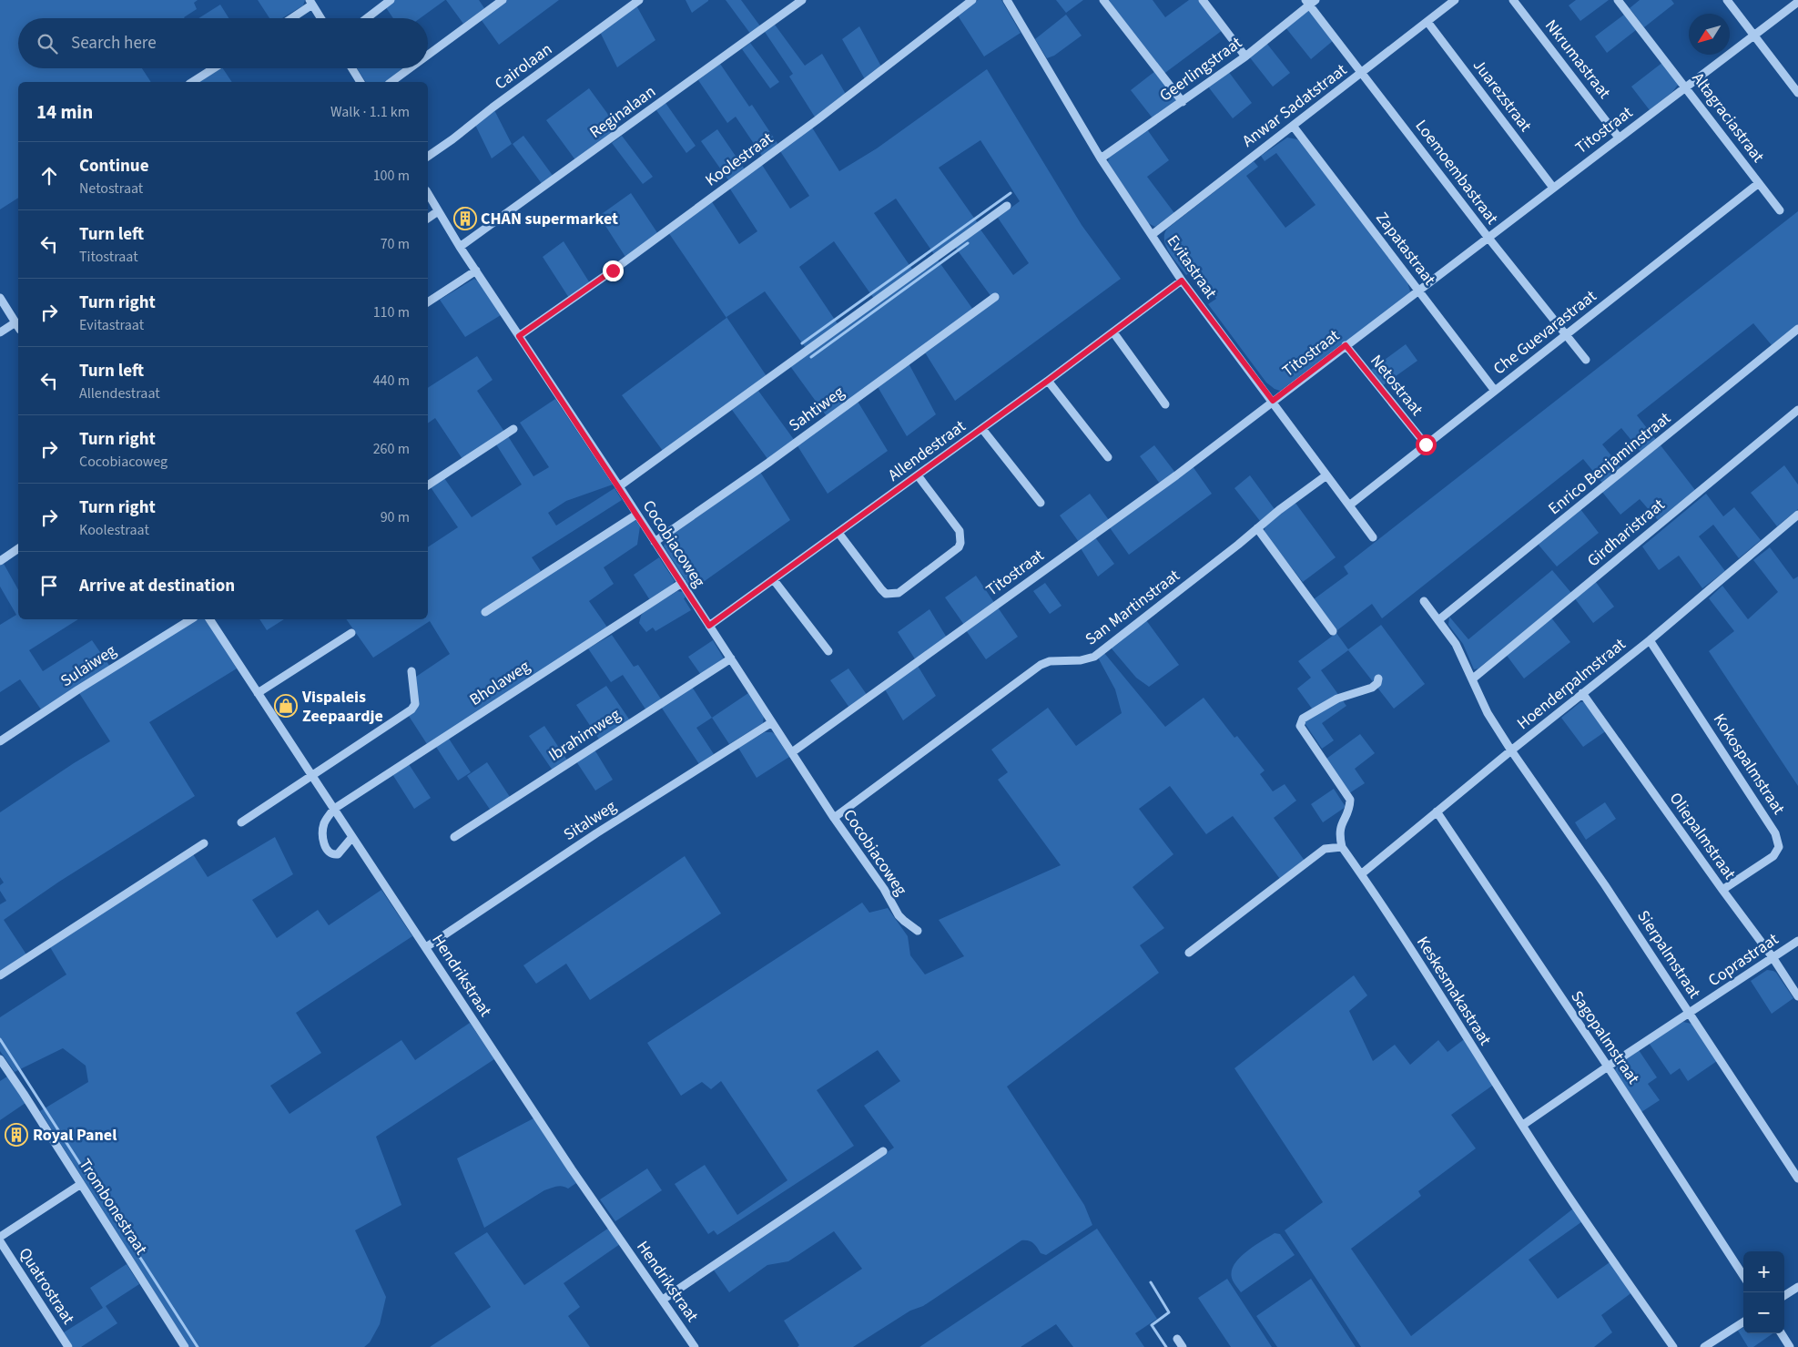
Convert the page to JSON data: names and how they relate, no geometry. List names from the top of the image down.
{
  "streets": {
    "street": [
      "Nkrumastraat",
      "Cairolaan",
      "Geerlingstraat",
      "Juarezstraat",
      "Anwar Sadatstraat",
      "Reginalaan",
      "Altagraciastraat",
      "Titostraat",
      "Koolestraat",
      "Loemoembastraat",
      "Zapatastraat",
      "Evitastraat",
      "Che Guevarastraat",
      "Netostraat",
      "Sahtiweg",
      "Allendestraat",
      "Enrico Benjaminstraat",
      "Girdharistraat",
      "Cocobiacoweg",
      "San Martinstraat",
      "Sulaiweg",
      "Bholaweg",
      "Hoenderpalmstraat",
      "Ibrahimweg",
      "Kokospalmstraat",
      "Sitalweg",
      "Oliepalmstraat",
      "Sierpalmstraat",
      "Coprastraat",
      "Hendrikstraat",
      "Keskesmakastraat",
      "Sagopalmstraat",
      "Trombonestraat",
      "Quatrostraat"
    ]
  },
  "crossings": [
    ["Nkrumastraat", "Titostraat"],
    ["Geerlingstraat", "Loemoembastraat"],
    ["Geerlingstraat", "Evitastraat"],
    ["Juarezstraat", "Anwar Sadatstraat"],
    ["Juarezstraat", "Titostraat"],
    ["Anwar Sadatstraat", "Loemoembastraat"],
    ["Anwar Sadatstraat", "Zapatastraat"],
    ["Anwar Sadatstraat", "Evitastraat"],
    ["Reginalaan", "Cocobiacoweg"],
    ["Altagraciastraat", "Titostraat"],
    ["Altagraciastraat", "Che Guevarastraat"],
    ["Titostraat", "Loemoembastraat"],
    ["Titostraat", "Zapatastraat"],
    ["Titostraat", "Evitastraat"],
    ["Titostraat", "Netostraat"],
    ["Titostraat", "Cocobiacoweg"],
    ["Koolestraat", "Cocobiacoweg"],
    ["Loemoembastraat", "Che Guevarastraat"],
    ["Zapatastraat", "Che Guevarastraat"],
    ["Evitastraat", "Che Guevarastraat"],
    ["Evitastraat", "Allendestraat"],
    ["Evitastraat", "San Martinstraat"],
    ["Che Guevarastraat", "Netostraat"],
    ["Sahtiweg", "Cocobiacoweg"],
    ["Allendestraat", "Cocobiacoweg"],
    ["Enrico Benjaminstraat", "Sierpalmstraat"],
    ["Girdharistraat", "Sierpalmstraat"],
    ["Cocobiacoweg", "San Martinstraat"],
    ["Cocobiacoweg", "Bholaweg"],
    ["Cocobiacoweg", "Ibrahimweg"],
    ["Cocobiacoweg", "Sitalweg"],
    ["Bholaweg", "Hendrikstraat"],
    ["Hoenderpalmstraat", "Kokospalmstraat"],
    ["Hoenderpalmstraat", "Oliepalmstraat"],
    ["Hoenderpalmstraat", "Sierpalmstraat"],
    ["Hoenderpalmstraat", "Keskesmakastraat"],
    ["Hoenderpalmstraat", "Sagopalmstraat"],
    ["Kokospalmstraat", "Oliepalmstraat"],
    ["Sitalweg", "Hendrikstraat"],
    ["Oliepalmstraat", "Coprastraat"],
    ["Sierpalmstraat", "Coprastraat"],
    ["Coprastraat", "Keskesmakastraat"],
    ["Coprastraat", "Sagopalmstraat"]
  ],
  "places": {
    "building": ["CHAN supermarket", "Royal Panel"],
    "shop": ["Vispaleis Zeepaardje"]
  },
  "north": "bottom left",
  "page": {
    "search": "Search here",
    "heading": ["14 min", "Walk · 1.1 km"],
    "list": [
      ["Continue", "Netostraat", "100 m"],
      ["Turn left", "Titostraat", "70 m"],
      ["Turn right", "Evitastraat", "110 m"],
      ["Turn left", "Allendestraat", "440 m"],
      ["Turn right", "Cocobiacoweg", "260 m"],
      ["Turn right", "Koolestraat", "90 m"],
      "Arrive at destination"
    ],
    "map_buttons": ["+", "−"]
  }
}
